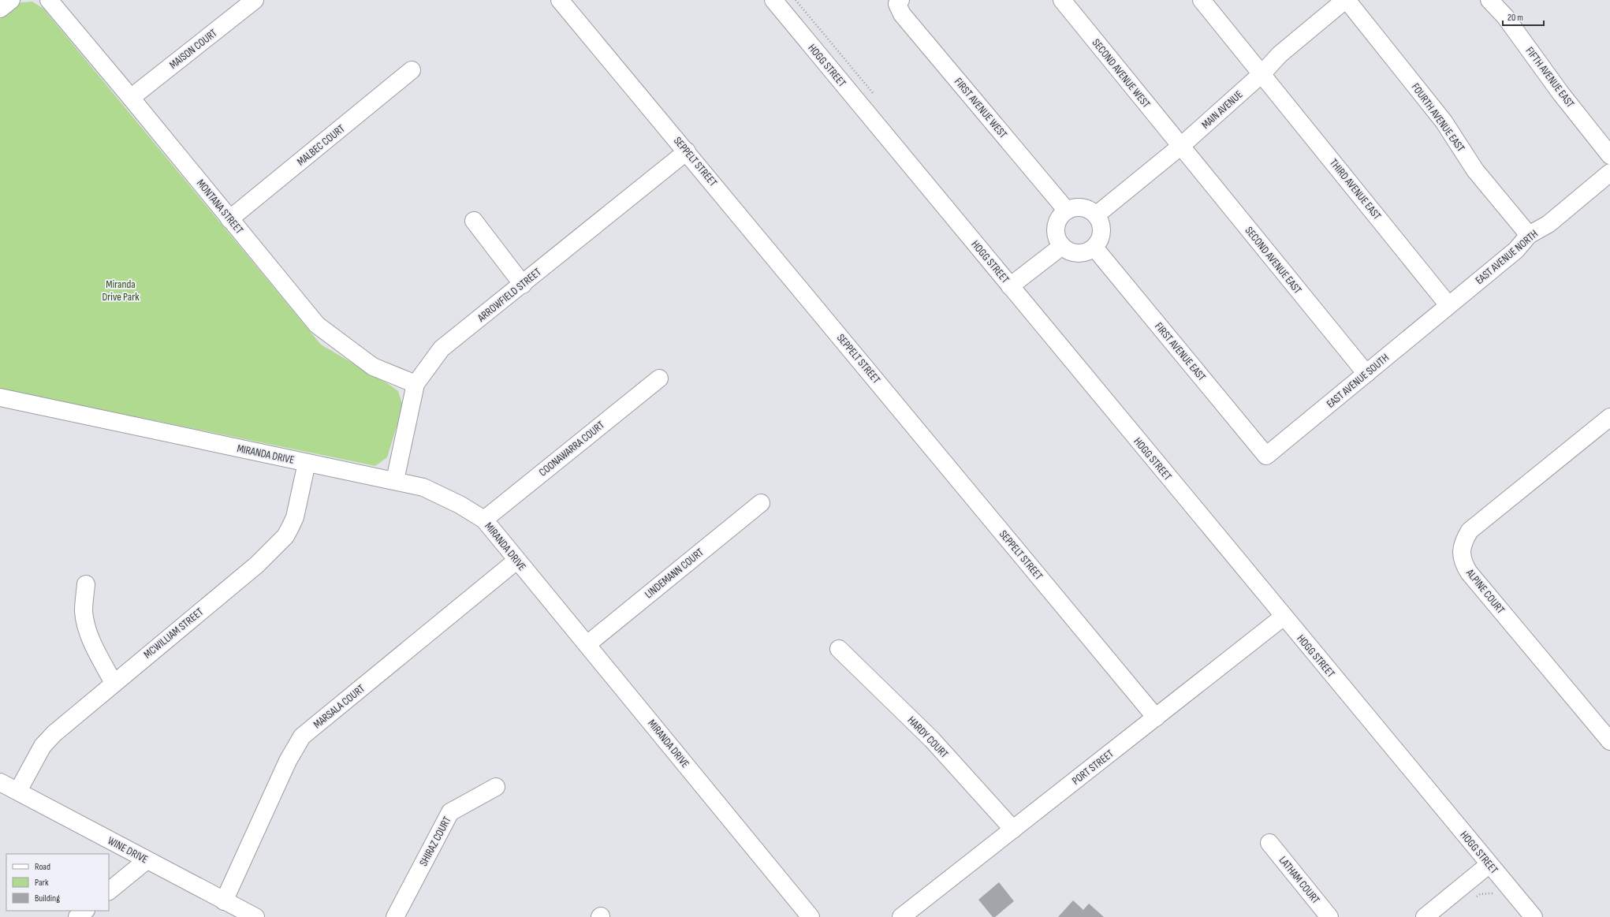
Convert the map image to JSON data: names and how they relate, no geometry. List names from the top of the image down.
{
  "streets": {
    "street": [
      "MAISON COURT",
      "HOGG STREET",
      "SECOND AVENUE WEST",
      "FIFTH AVENUE EAST",
      "FIRST AVENUE WEST",
      "MAIN AVENUE",
      "FOURTH AVENUE EAST",
      "MALBEC COURT",
      "SEPPELT STREET",
      "THIRD AVENUE EAST",
      "MONTANA STREET",
      "EAST AVENUE NORTH",
      "SECOND AVENUE EAST",
      "ARROWFIELD STREET",
      "FIRST AVENUE EAST",
      "EAST AVENUE SOUTH",
      "COONAWARRA COURT",
      "MIRANDA DRIVE",
      "LINDEMANN COURT",
      "ALPINE COURT",
      "MCWILLIAM STREET",
      "MARSALA COURT",
      "HARDY COURT",
      "PORT STREET",
      "SHIRAZ COURT",
      "WINE DRIVE",
      "LATHAM COURT"
    ]
  },
  "crossings": [
    ["MAISON COURT", "MONTANA STREET"],
    ["HOGG STREET", "PORT STREET"],
    ["SECOND AVENUE WEST", "MAIN AVENUE"],
    ["SECOND AVENUE WEST", "SECOND AVENUE EAST"],
    ["FIRST AVENUE WEST", "MAIN AVENUE"],
    ["FIRST AVENUE WEST", "FIRST AVENUE EAST"],
    ["MAIN AVENUE", "FOURTH AVENUE EAST"],
    ["MAIN AVENUE", "THIRD AVENUE EAST"],
    ["MAIN AVENUE", "SECOND AVENUE EAST"],
    ["MAIN AVENUE", "FIRST AVENUE EAST"],
    ["FOURTH AVENUE EAST", "EAST AVENUE NORTH"],
    ["MALBEC COURT", "MONTANA STREET"],
    ["SEPPELT STREET", "ARROWFIELD STREET"],
    ["SEPPELT STREET", "PORT STREET"],
    ["THIRD AVENUE EAST", "EAST AVENUE NORTH"],
    ["THIRD AVENUE EAST", "EAST AVENUE SOUTH"],
    ["MONTANA STREET", "ARROWFIELD STREET"],
    ["EAST AVENUE NORTH", "EAST AVENUE SOUTH"],
    ["SECOND AVENUE EAST", "EAST AVENUE SOUTH"],
    ["ARROWFIELD STREET", "MIRANDA DRIVE"],
    ["FIRST AVENUE EAST", "EAST AVENUE SOUTH"],
    ["COONAWARRA COURT", "MIRANDA DRIVE"],
    ["MIRANDA DRIVE", "LINDEMANN COURT"],
    ["MIRANDA DRIVE", "MCWILLIAM STREET"],
    ["MIRANDA DRIVE", "MARSALA COURT"],
    ["MCWILLIAM STREET", "WINE DRIVE"],
    ["MARSALA COURT", "WINE DRIVE"],
    ["HARDY COURT", "PORT STREET"]
  ],
  "parks": ["Miranda Drive Park"],
  "legend": ["Road", "Park", "Building"],
  "scale_bar": "20 m"
}
